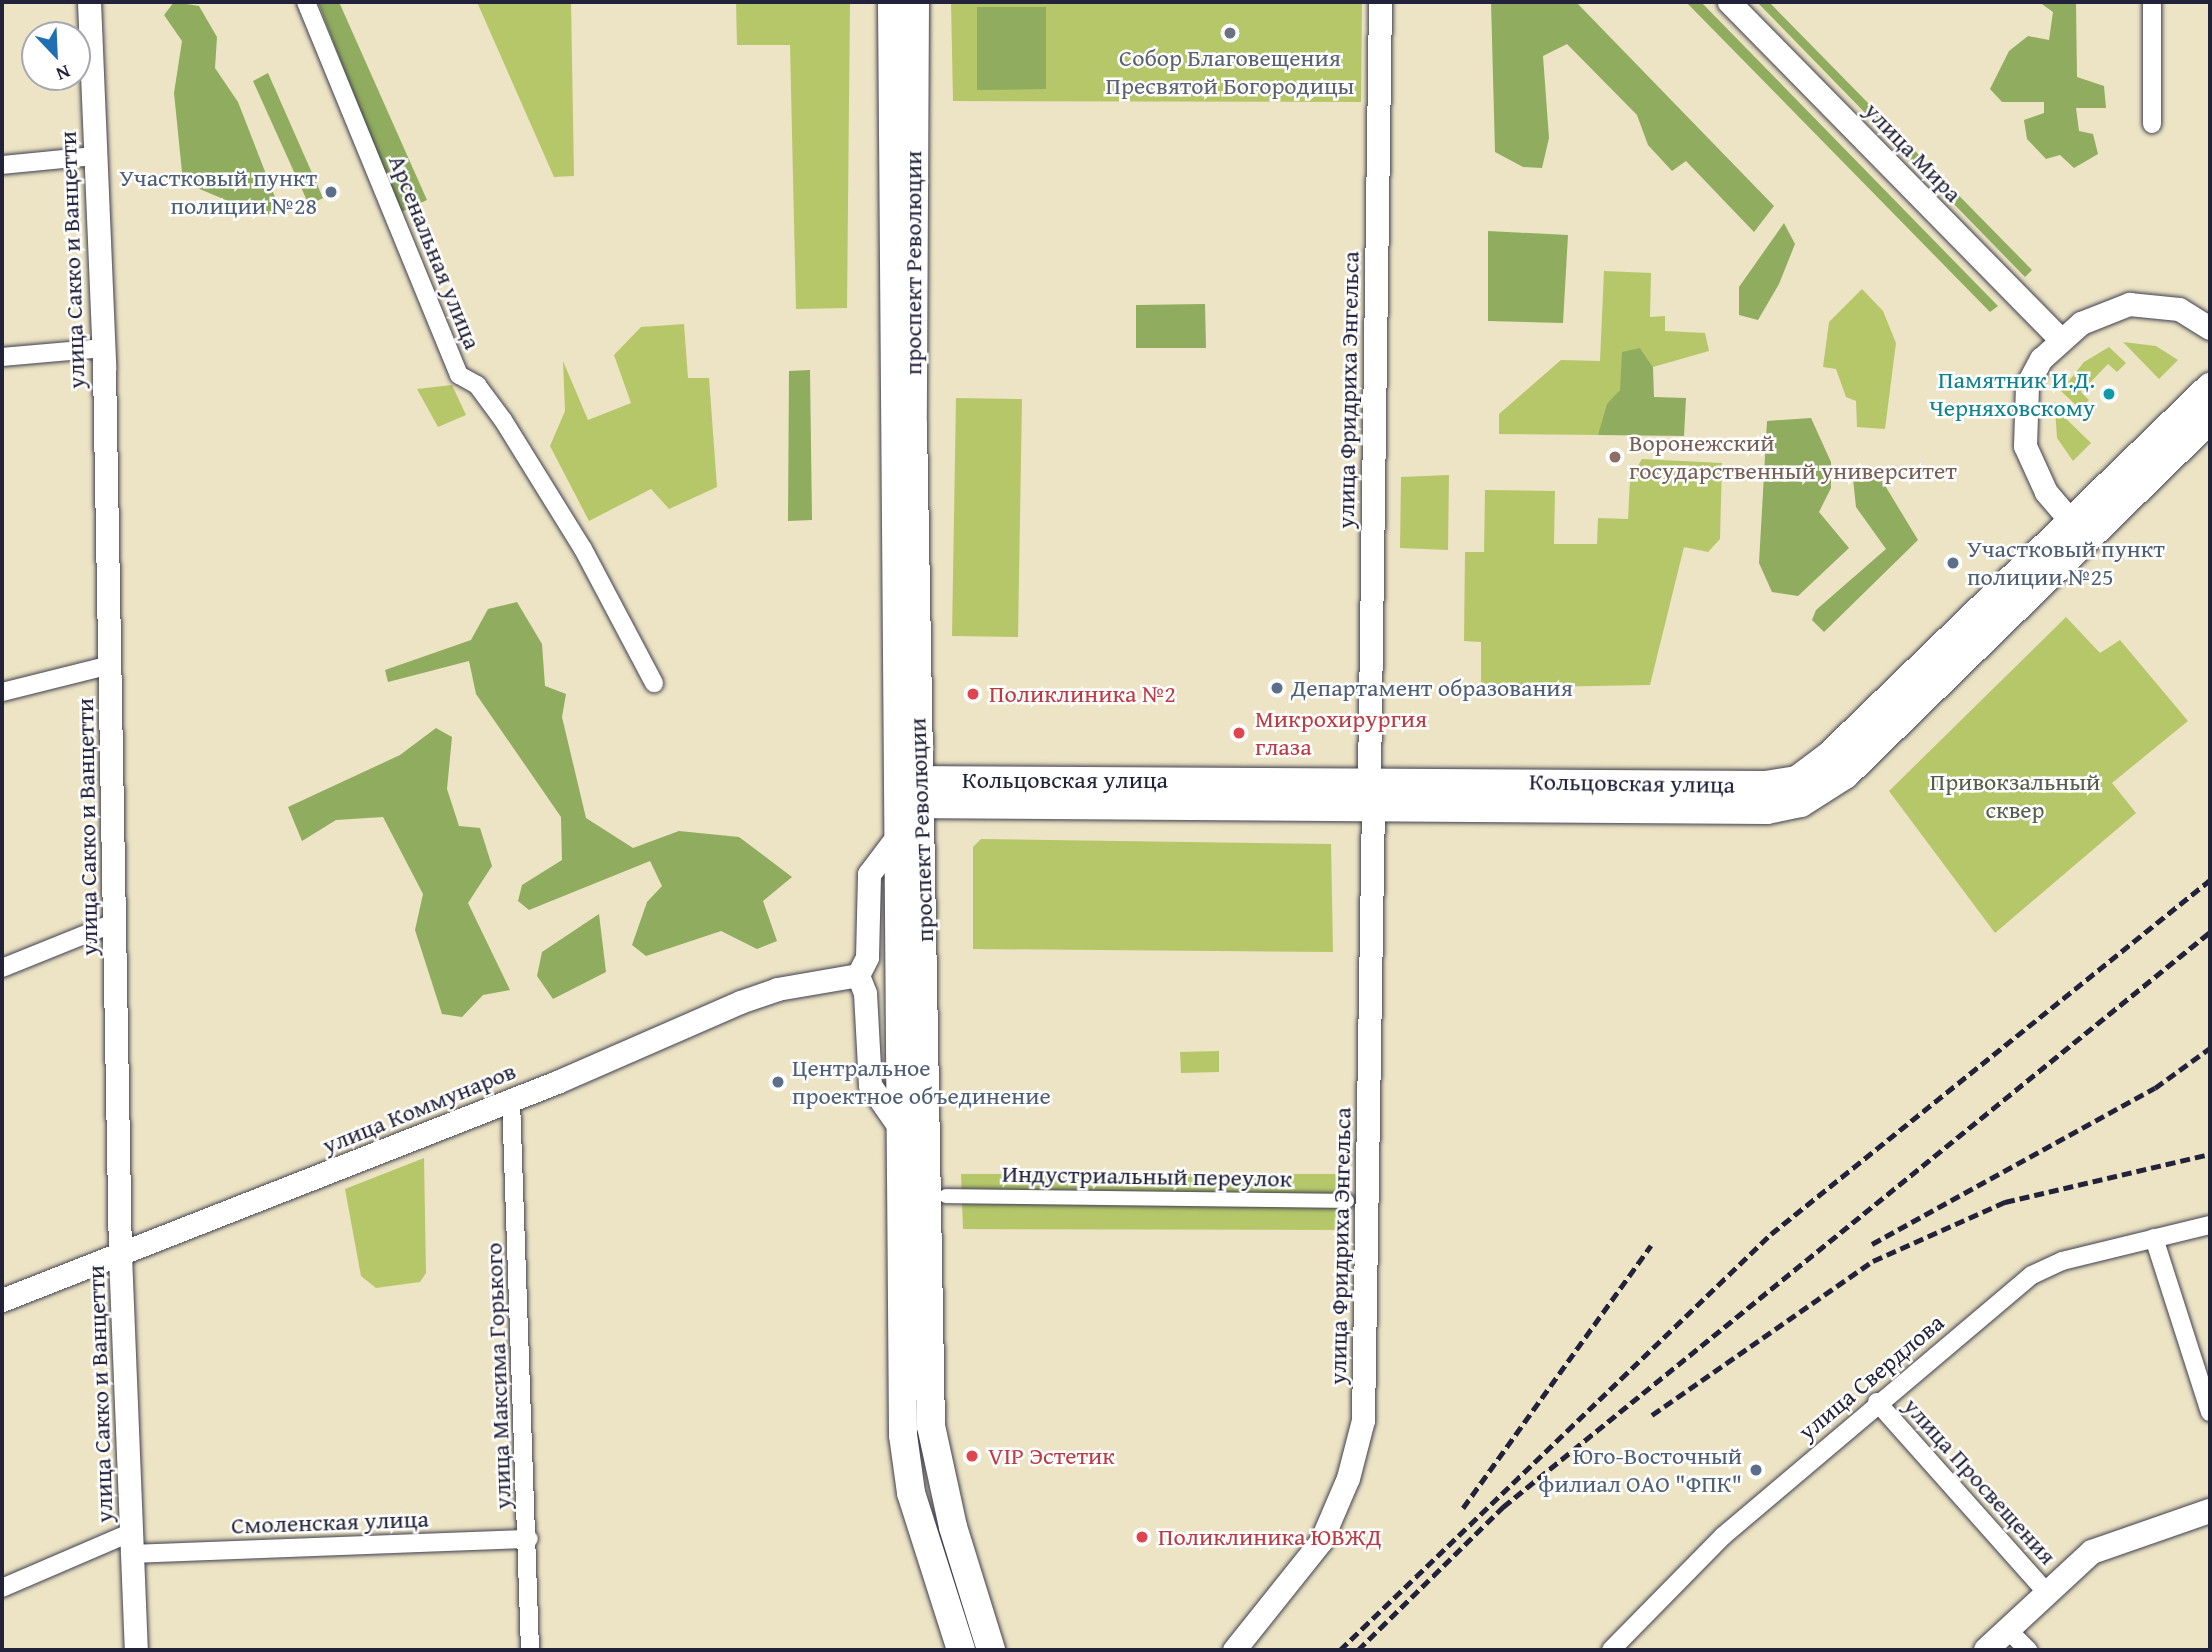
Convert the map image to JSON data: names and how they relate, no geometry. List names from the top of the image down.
{
  "streets": {
    "main road": ["проспект Революции", "Кольцовская улица"],
    "street": [
      "улица Мира",
      "Арсенальная улица",
      "улица Сакко и Ванцетти",
      "улица Фридриха Энгельса",
      "улица Коммунаров",
      "Индустриальный переулок",
      "улица Максима Горького",
      "улица Свердлова",
      "улица Просвещения",
      "Смоленская улица"
    ]
  },
  "crossings": [
    ["улица Сакко и Ванцетти", "улица Коммунаров"],
    ["улица Сакко и Ванцетти", "Смоленская улица"],
    ["проспект Революции", "Кольцовская улица"],
    ["улица Фридриха Энгельса", "Кольцовская улица"],
    ["улица Коммунаров", "улица Максима Горького"],
    ["улица Максима Горького", "Смоленская улица"],
    ["улица Свердлова", "улица Просвещения"]
  ],
  "parks": ["Привокзальный сквер"],
  "places": [
    "Собор Благовещения Пресвятой Богородицы",
    "Участковый пункт полиции №28",
    "Памятник И.Д. Черняховскому",
    "Воронежский государственный университет",
    "Участковый пункт полиции №25",
    "Департамент образования",
    "Поликлиника №2",
    "Микрохирургия глаза",
    "Центральное проектное объединение",
    "VIP Эстетик",
    "Юго-Восточный филиал ОАО \"ФПК\"",
    "Поликлиника ЮВЖД"
  ],
  "north": "bottom right"
}
